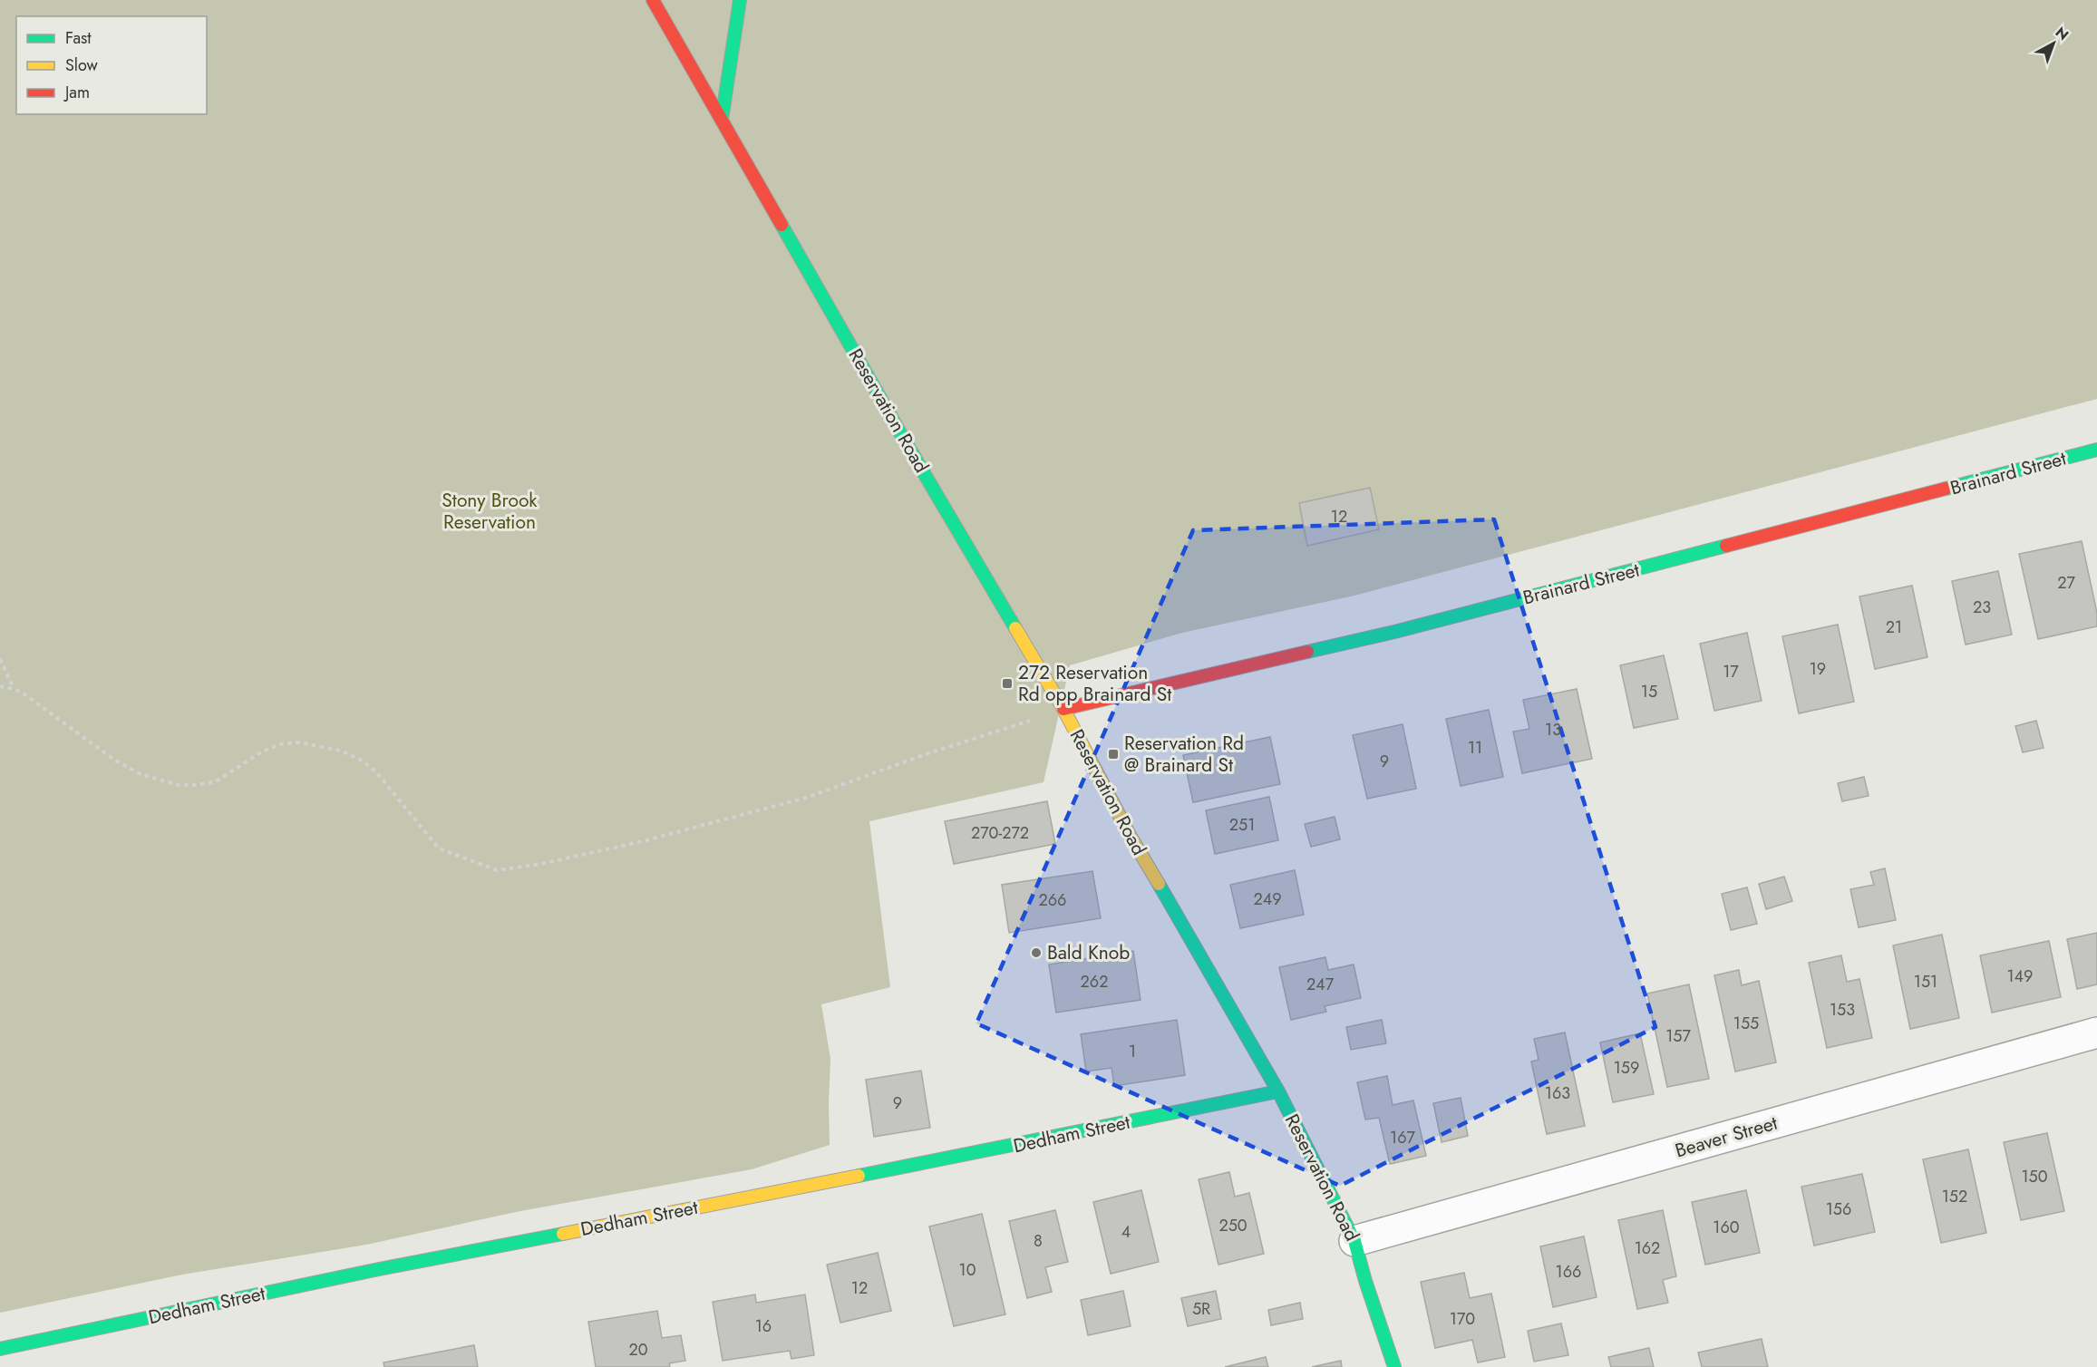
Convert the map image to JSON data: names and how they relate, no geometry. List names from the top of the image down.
{
  "streets": {
    "street": [
      "Reservation Road",
      "Brainard Street",
      "Dedham Street",
      "Beaver Street"
    ]
  },
  "crossings": [
    ["Reservation Road", "Brainard Street"],
    ["Reservation Road", "Dedham Street"],
    ["Reservation Road", "Beaver Street"]
  ],
  "parks": ["Stony Brook Reservation"],
  "places": {
    "transit": ["272 Reservation Rd opp Brainard St", "Reservation Rd @ Brainard St"],
    "other": ["Bald Knob"]
  },
  "house_numbers": [
    "12",
    "27",
    "23",
    "21",
    "19",
    "17",
    "15",
    "13",
    "11",
    "9",
    "251",
    "270-272",
    "249",
    "266",
    "149",
    "262",
    "151",
    "247",
    "153",
    "155",
    "157",
    "1",
    "159",
    "163",
    "9",
    "167",
    "150",
    "152",
    "156",
    "250",
    "160",
    "4",
    "8",
    "162",
    "10",
    "166",
    "12",
    "5R",
    "170",
    "16",
    "20"
  ],
  "legend": ["Fast", "Slow", "Jam"],
  "north": "top right"
}
